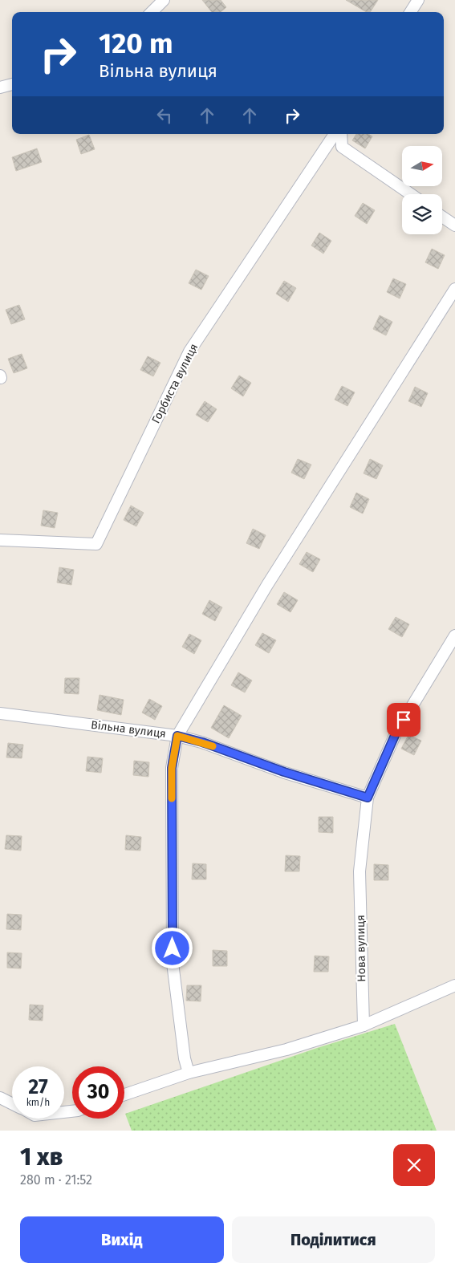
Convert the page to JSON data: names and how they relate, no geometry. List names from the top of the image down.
{
  "streets": {
    "street": ["Горбиста вулиця", "Вільна вулиця", "Нова вулиця"]
  },
  "crossings": [
    ["Вільна вулиця", "Нова вулиця"]
  ],
  "north": "right",
  "page": {
    "turn": ["120 m", "Вільна вулиця"],
    "speed": "27 km/h",
    "limit": "30",
    "heading": ["1 хв", "280 m · 21:52"],
    "buttons": ["Вихід", "Поділитися"]
  }
}
